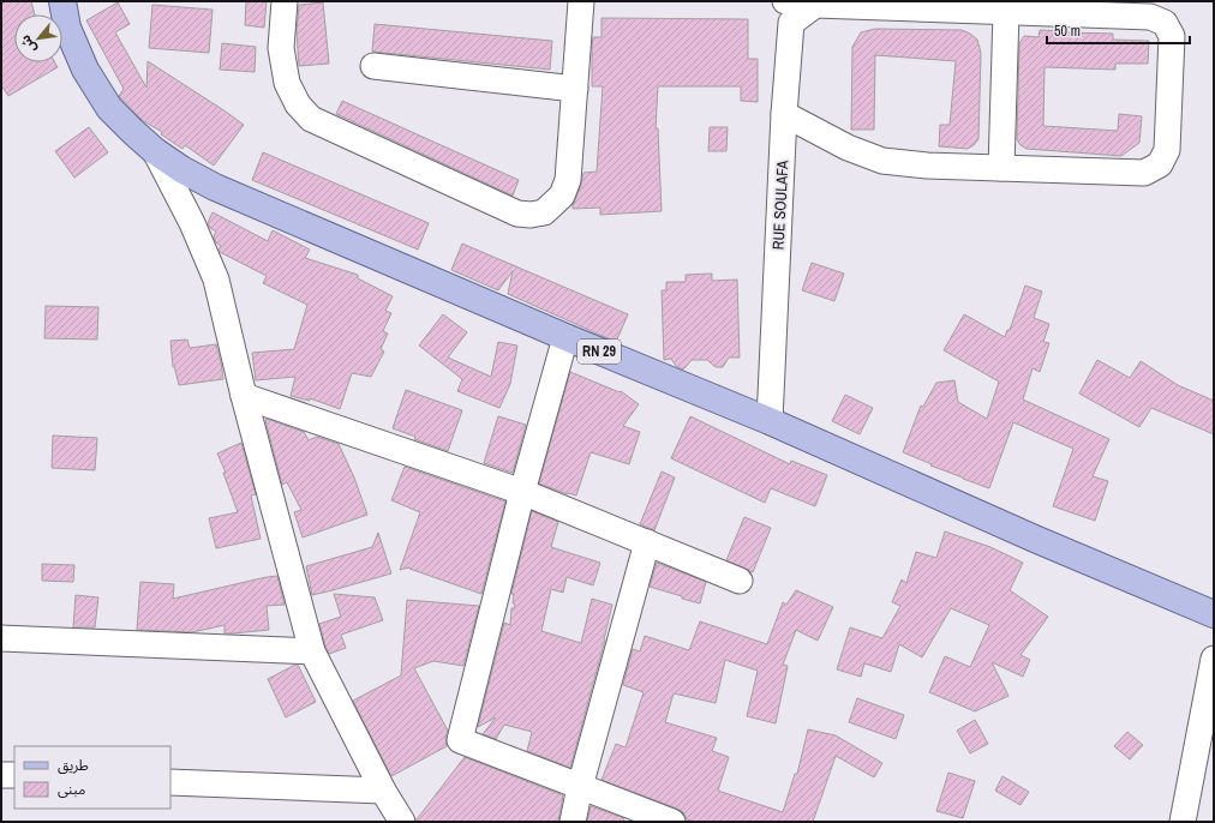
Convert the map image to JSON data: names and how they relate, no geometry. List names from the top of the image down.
{
  "streets": {
    "main road": ["RN 29"],
    "street": ["RUE SOULAFA"]
  },
  "crossings": [
    ["RUE SOULAFA", "RN 29"]
  ],
  "legend": ["طريق", "مبنى"],
  "scale_bar": "50 m",
  "north": "bottom left"
}
